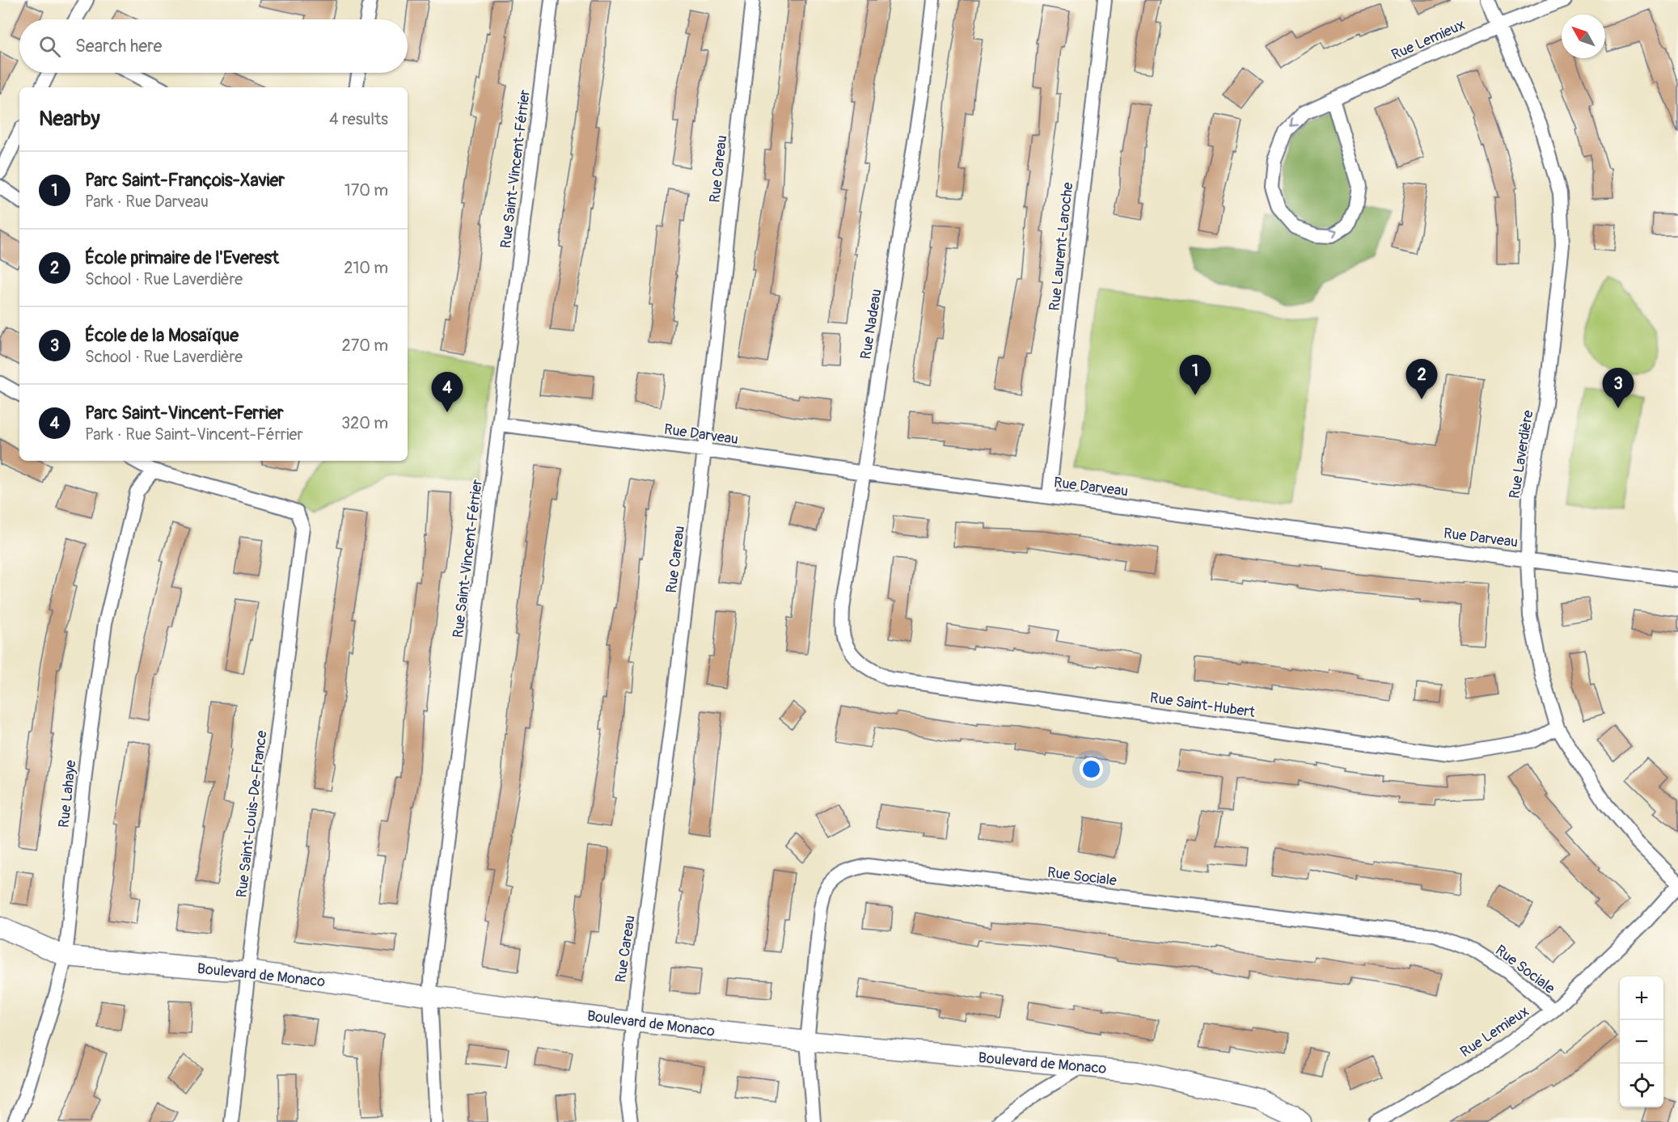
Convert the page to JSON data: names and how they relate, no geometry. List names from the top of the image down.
{
  "streets": {
    "street": [
      "Rue Lemieux",
      "Rue Saint-Vincent-Férrier",
      "Rue Careau",
      "Rue Laurent-Laroche",
      "Rue Nadeau",
      "Rue Darveau",
      "Rue Laverdière",
      "Rue Saint-Hubert",
      "Rue Lahaye",
      "Rue Saint-Louis-De-France",
      "Rue Sociale",
      "Boulevard de Monaco"
    ]
  },
  "crossings": [
    ["Rue Lemieux", "Rue Laverdière"],
    ["Rue Lemieux", "Rue Sociale"],
    ["Rue Saint-Vincent-Férrier", "Rue Darveau"],
    ["Rue Saint-Vincent-Férrier", "Boulevard de Monaco"],
    ["Rue Careau", "Rue Darveau"],
    ["Rue Careau", "Boulevard de Monaco"],
    ["Rue Laurent-Laroche", "Rue Darveau"],
    ["Rue Nadeau", "Rue Darveau"],
    ["Rue Nadeau", "Rue Saint-Hubert"],
    ["Rue Darveau", "Rue Laverdière"],
    ["Rue Laverdière", "Rue Saint-Hubert"],
    ["Rue Lahaye", "Rue Saint-Louis-De-France"],
    ["Rue Lahaye", "Boulevard de Monaco"],
    ["Rue Saint-Louis-De-France", "Boulevard de Monaco"],
    ["Rue Sociale", "Boulevard de Monaco"]
  ],
  "north": "top left",
  "page": {
    "search": "Search here",
    "heading": ["Nearby", "4 results"],
    "list": [
      {
        "mark": "1",
        "name": "Parc Saint-François-Xavier",
        "note": "Park · Rue Darveau",
        "value": "170 m"
      },
      {
        "mark": "2",
        "name": "École primaire de l'Everest",
        "note": "School · Rue Laverdière",
        "value": "210 m"
      },
      {
        "mark": "3",
        "name": "École de la Mosaïque",
        "note": "School · Rue Laverdière",
        "value": "270 m"
      },
      {
        "mark": "4",
        "name": "Parc Saint-Vincent-Ferrier",
        "note": "Park · Rue Saint-Vincent-Férrier",
        "value": "320 m"
      }
    ],
    "pins": [
      "1",
      "2",
      "3",
      "4"
    ],
    "map_buttons": ["+", "−"]
  }
}
